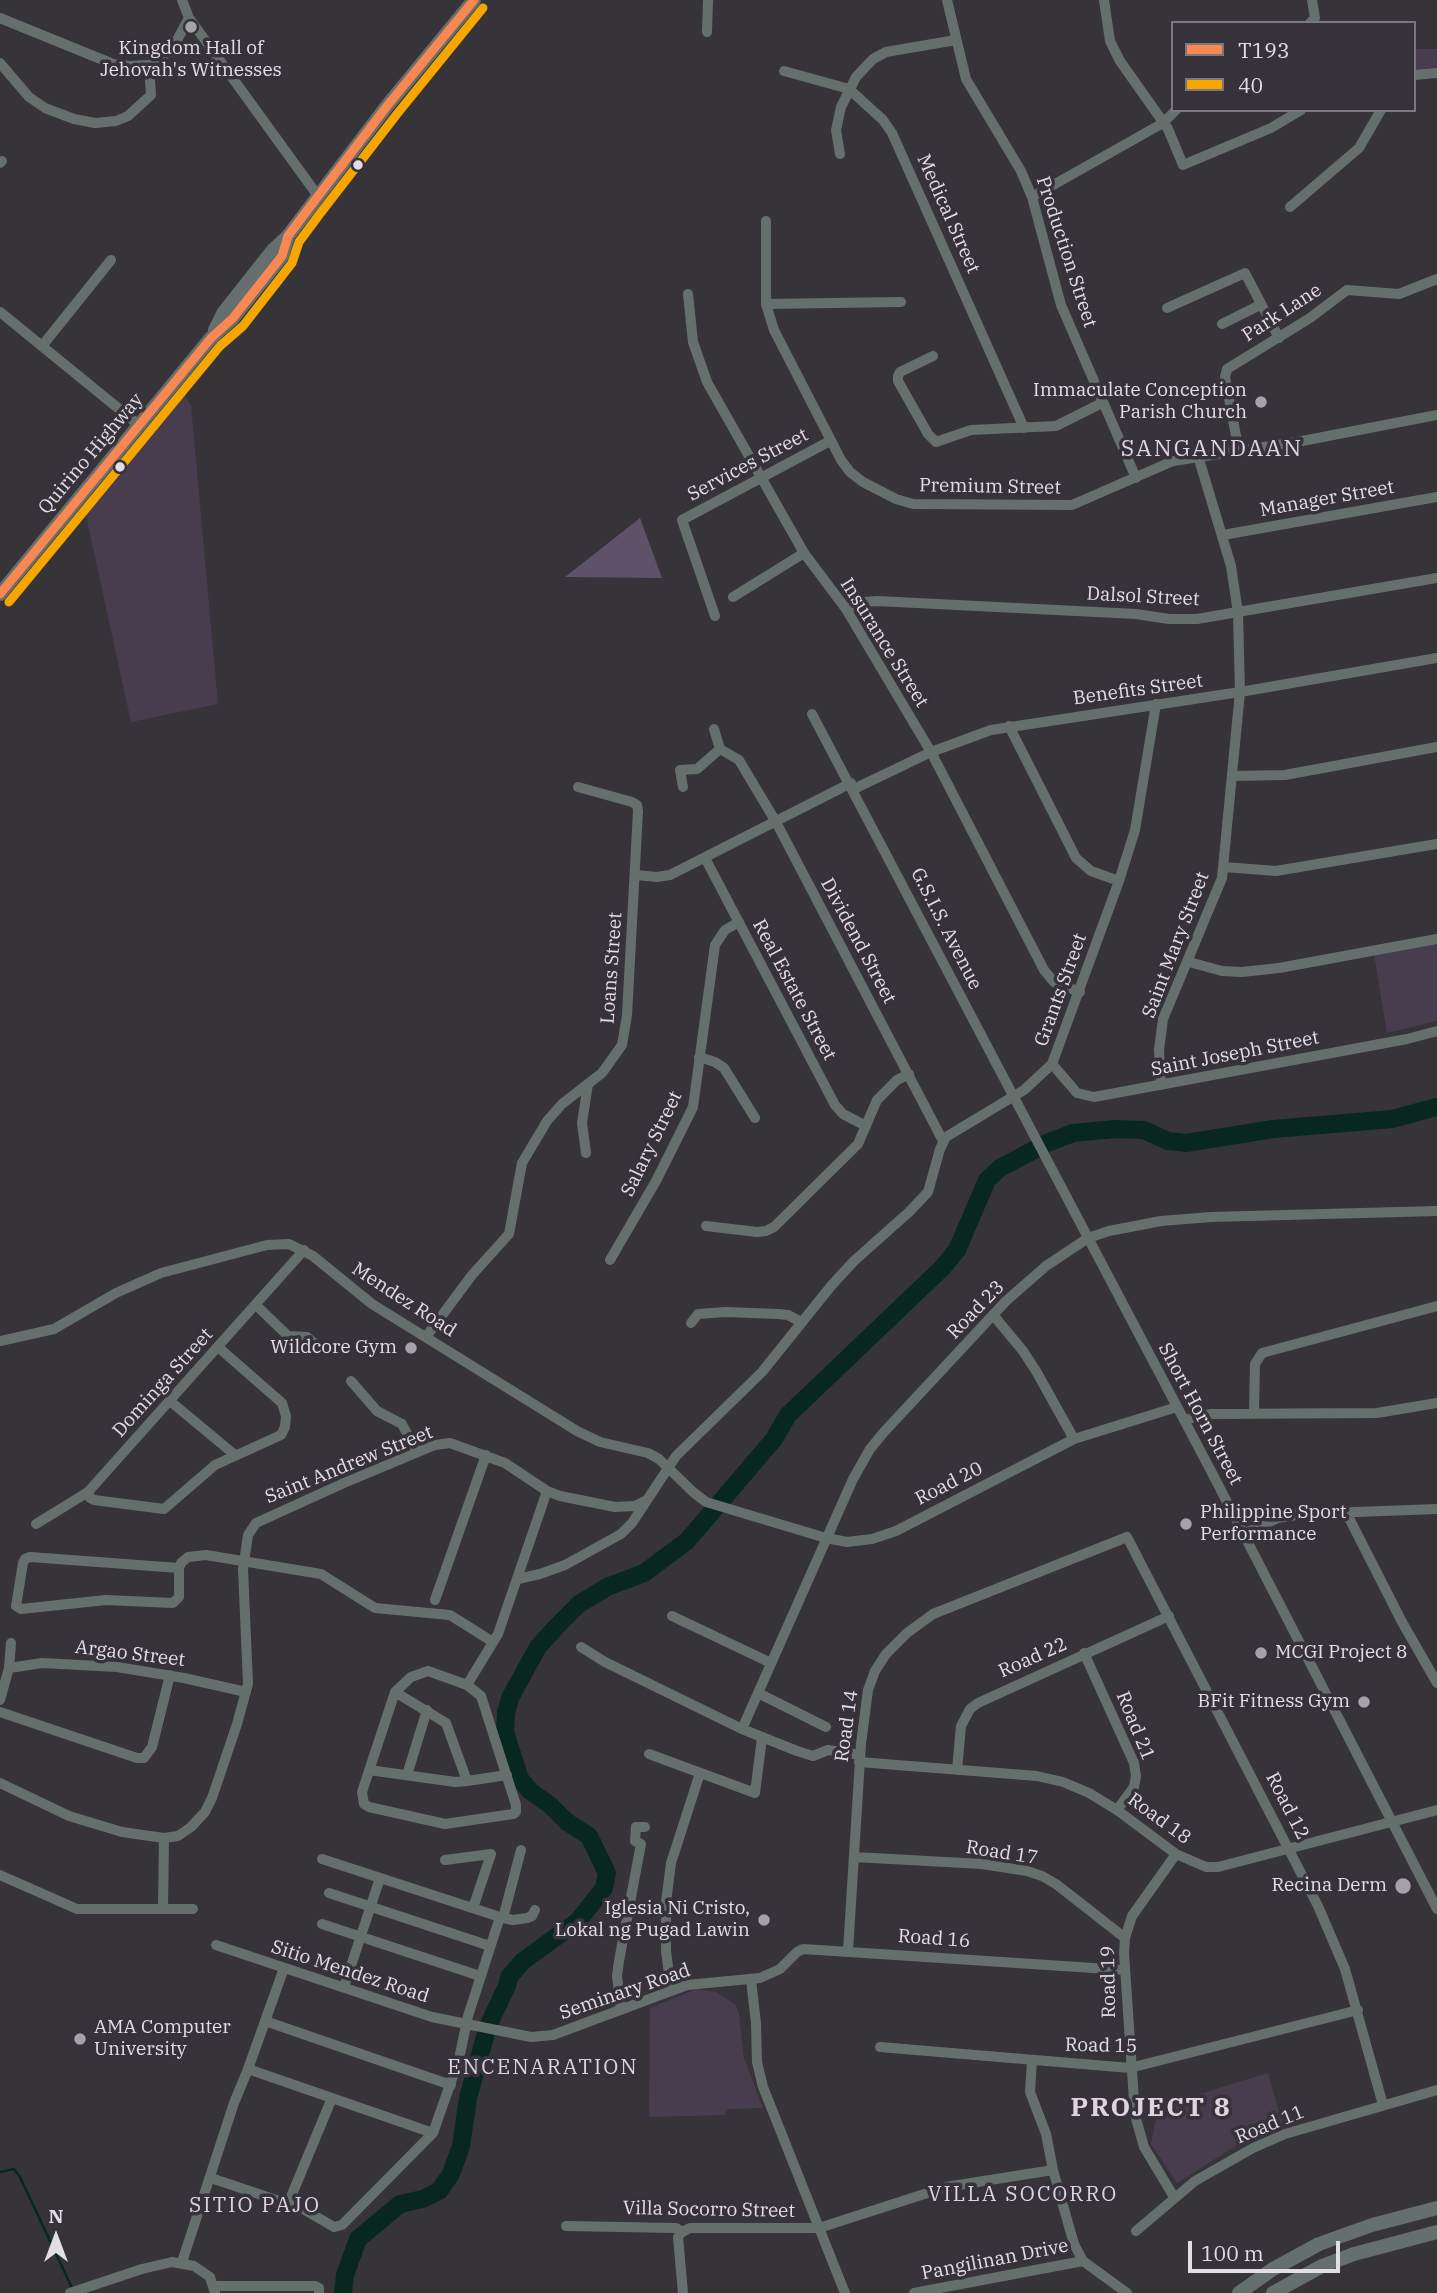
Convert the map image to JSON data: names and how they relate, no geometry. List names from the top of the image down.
{
  "streets": {
    "main road": ["Quirino Highway"],
    "street": [
      "Medical Street",
      "Production Street",
      "Park Lane",
      "Services Street",
      "Premium Street",
      "Manager Street",
      "Dalsol Street",
      "Insurance Street",
      "Benefits Street",
      "G.S.I.S. Avenue",
      "Dividend Street",
      "Saint Mary Street",
      "Loans Street",
      "Real Estate Street",
      "Grants Street",
      "Saint Joseph Street",
      "Salary Street",
      "Mendez Road",
      "Road 23",
      "Dominga Street",
      "Short Horn Street",
      "Saint Andrew Street",
      "Road 20",
      "Argao Street",
      "Road 22",
      "Road 14",
      "Road 21",
      "Road 12",
      "Road 18",
      "Road 17",
      "Road 16",
      "Sitio Mendez Road",
      "Road 19",
      "Seminary Road",
      "Road 15",
      "Road 11",
      "Villa Socorro Street",
      "Pangilinan Drive"
    ]
  },
  "crossings": [
    ["Production Street", "Premium Street"],
    ["Park Lane", "Premium Street"],
    ["Services Street", "Premium Street"],
    ["Services Street", "Insurance Street"],
    ["Premium Street", "Saint Mary Street"],
    ["Manager Street", "Saint Mary Street"],
    ["Dalsol Street", "Insurance Street"],
    ["Dalsol Street", "Saint Mary Street"],
    ["Insurance Street", "Benefits Street"],
    ["Insurance Street", "Grants Street"],
    ["Benefits Street", "G.S.I.S. Avenue"],
    ["Benefits Street", "Dividend Street"],
    ["Benefits Street", "Saint Mary Street"],
    ["Benefits Street", "Loans Street"],
    ["Benefits Street", "Real Estate Street"],
    ["Benefits Street", "Grants Street"],
    ["G.S.I.S. Avenue", "Grants Street"],
    ["G.S.I.S. Avenue", "Short Horn Street"],
    ["Dividend Street", "Grants Street"],
    ["Saint Mary Street", "Saint Joseph Street"],
    ["Loans Street", "Mendez Road"],
    ["Real Estate Street", "Salary Street"],
    ["Grants Street", "Saint Joseph Street"],
    ["Mendez Road", "Dominga Street"],
    ["Mendez Road", "Road 20"],
    ["Road 23", "Short Horn Street"],
    ["Road 23", "Road 20"],
    ["Road 23", "Road 18"],
    ["Short Horn Street", "Road 20"],
    ["Short Horn Street", "Road 18"],
    ["Saint Andrew Street", "Argao Street"],
    ["Road 22", "Road 21"],
    ["Road 22", "Road 12"],
    ["Road 22", "Road 18"],
    ["Road 14", "Road 12"],
    ["Road 14", "Road 18"],
    ["Road 14", "Road 17"],
    ["Road 14", "Road 16"],
    ["Road 21", "Road 18"],
    ["Road 12", "Road 18"],
    ["Road 12", "Road 15"],
    ["Road 12", "Road 11"],
    ["Road 18", "Road 19"],
    ["Road 17", "Road 19"],
    ["Road 16", "Road 19"],
    ["Road 16", "Seminary Road"],
    ["Sitio Mendez Road", "Seminary Road"],
    ["Road 19", "Road 15"],
    ["Road 19", "Road 11"]
  ],
  "districts": [
    "SANGANDAAN",
    "ENCENARATION",
    "PROJECT 8",
    "VILLA SOCORRO",
    "SITIO PAJO"
  ],
  "places": [
    "Kingdom Hall of Jehovah's Witnesses",
    "Immaculate Conception Parish Church",
    "Wildcore Gym",
    "Philippine Sport Performance",
    "MCGI Project 8",
    "BFit Fitness Gym",
    "Recina Derm",
    "Iglesia Ni Cristo, Lokal ng Pugad Lawin",
    "AMA Computer University"
  ],
  "lines": ["transit line T193", "transit line 40"],
  "legend": ["T193", "40"],
  "scale_bar": "100 m",
  "north": "top"
}
